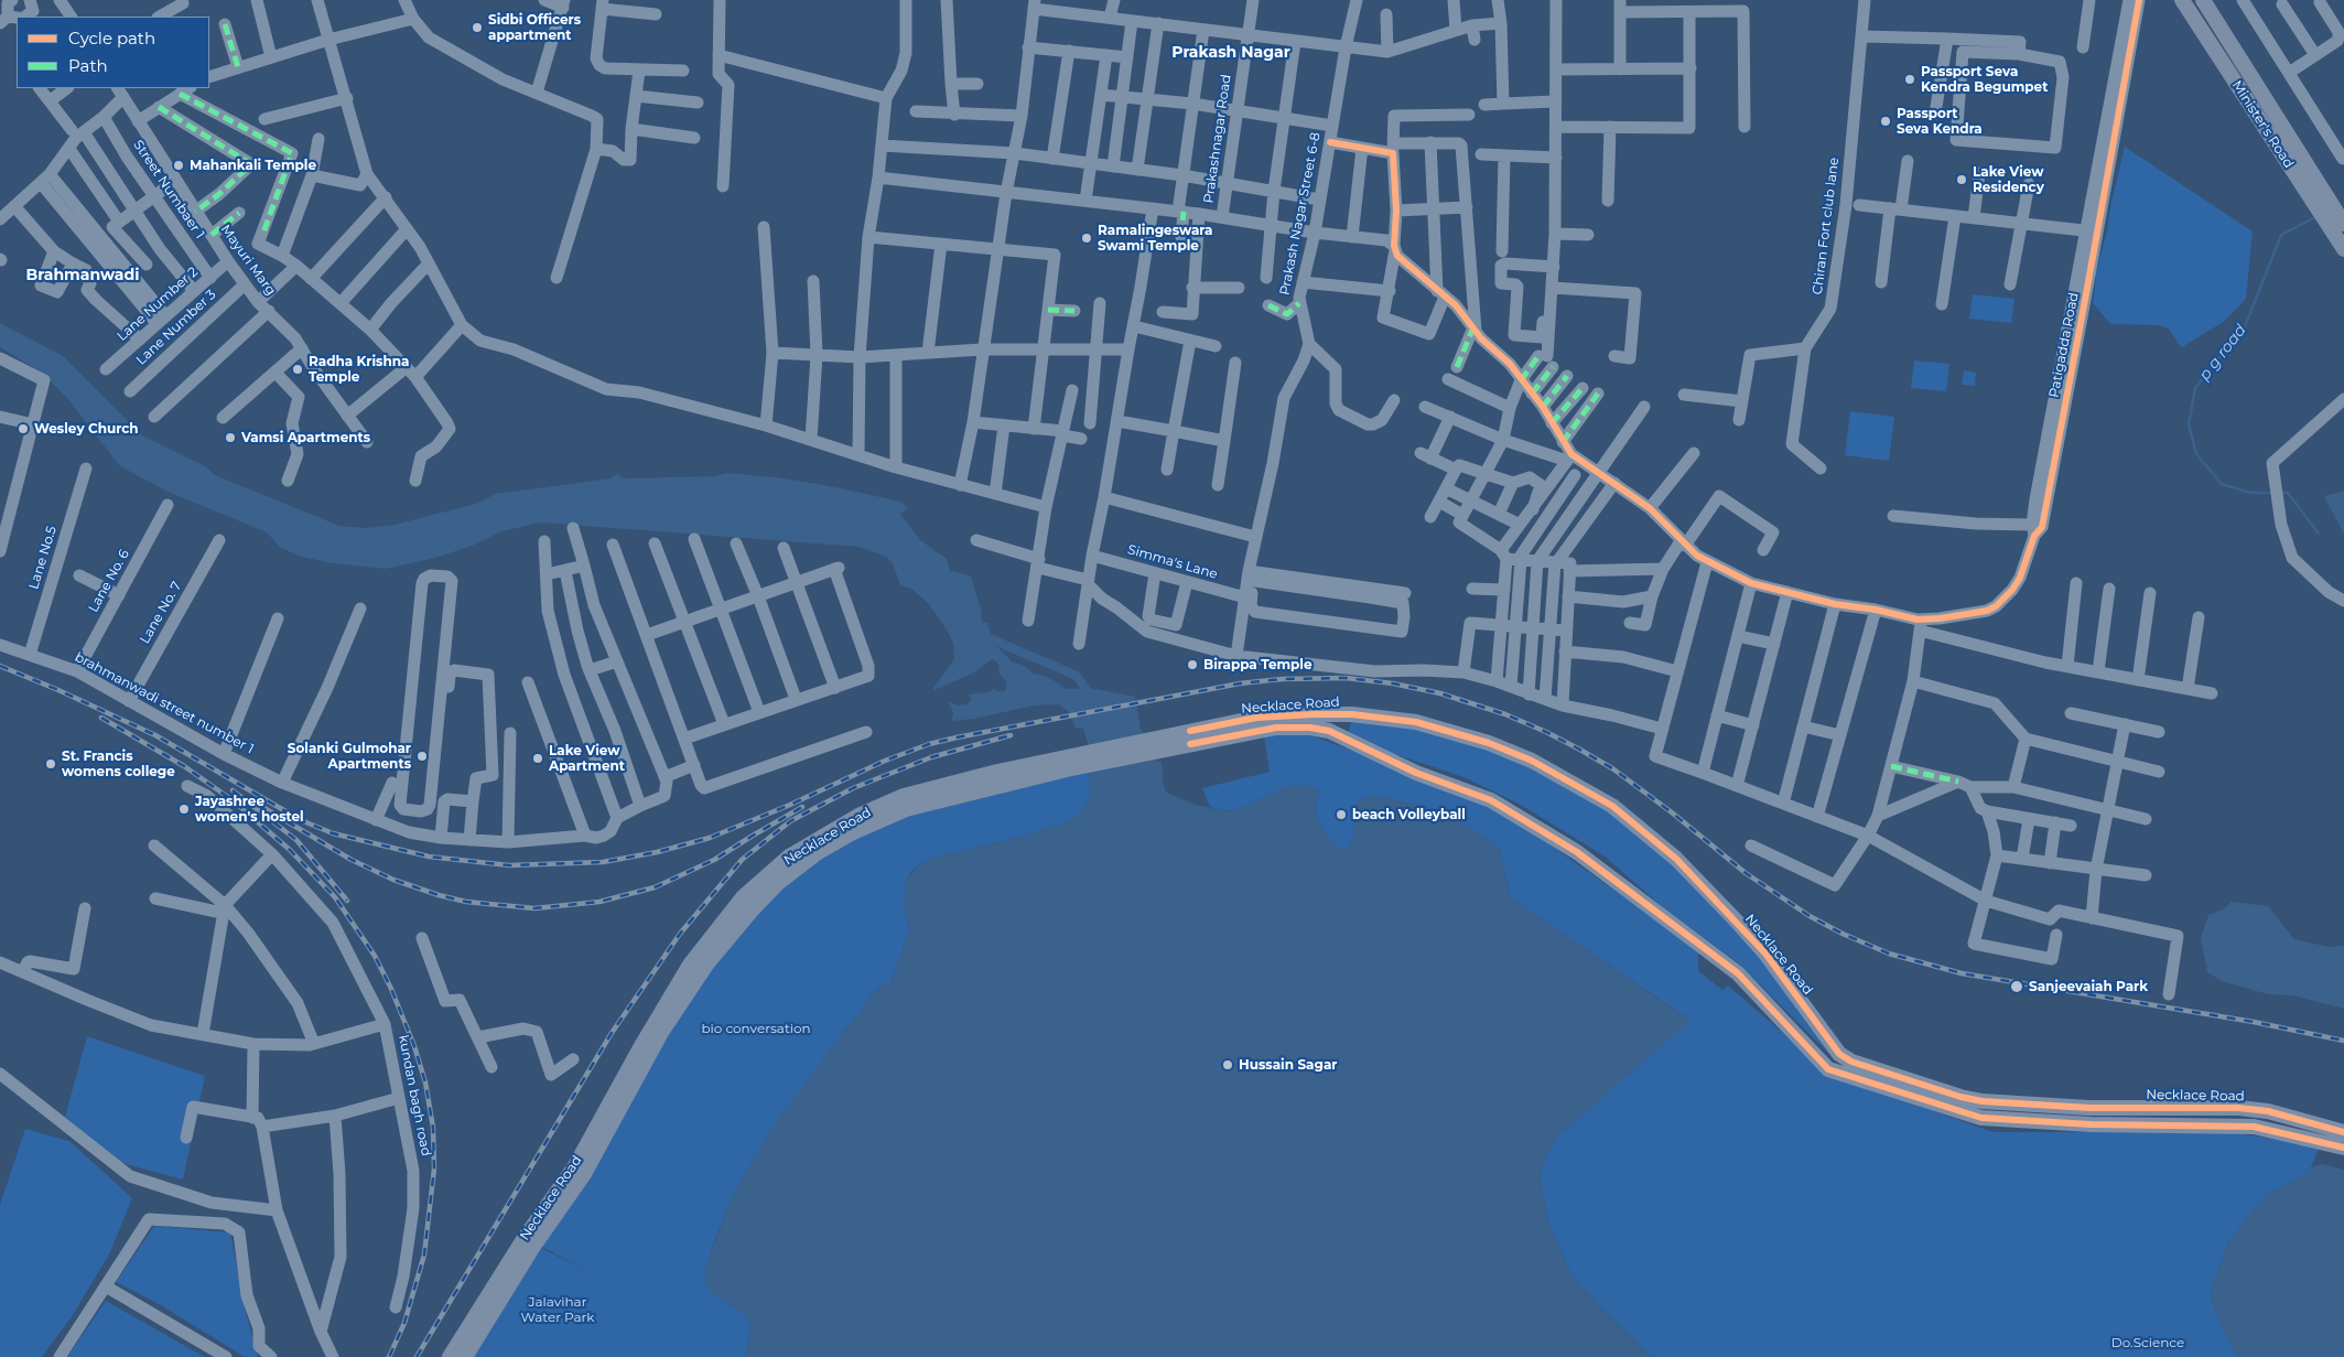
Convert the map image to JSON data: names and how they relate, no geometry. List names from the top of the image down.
{
  "streets": {
    "main road": ["Minister's Road", "Necklace Road"],
    "street": [
      "Prakashnagar Road",
      "Street Numbaer 1",
      "Prakash Nagar Street 6-8",
      "Chiran Fort club lane",
      "Mayuri Marg",
      "Lane Number 2",
      "Lane Number 3",
      "Patigadda Road",
      "Lane No.5",
      "Simma's Lane",
      "Lane No. 6",
      "Lane No. 7",
      "brahmanwadi street number 1",
      "kundan bagh road"
    ]
  },
  "crossings": [
    ["Street Numbaer 1", "Lane Number 2"],
    ["Mayuri Marg", "Lane Number 2"],
    ["Mayuri Marg", "Lane Number 3"],
    ["Lane No.5", "brahmanwadi street number 1"],
    ["Lane No. 6", "brahmanwadi street number 1"],
    ["Lane No. 7", "brahmanwadi street number 1"]
  ],
  "districts": ["Prakash Nagar", "Brahmanwadi"],
  "water": ["p g road"],
  "parks": ["bio conversation", "Jalavihar Water Park", "Do.Science"],
  "places": [
    "Sidbi Officers appartment",
    "Passport Seva Kendra Begumpet",
    "Passport Seva Kendra",
    "Mahankali Temple",
    "Lake View Residency",
    "Ramalingeswara Swami Temple",
    "Radha Krishna Temple",
    "Wesley Church",
    "Vamsi Apartments",
    "Birappa Temple",
    "Solanki Gulmohar Apartments",
    "Lake View Apartment",
    "St. Francis womens college",
    "Jayashree women's hostel",
    "beach Volleyball",
    "Sanjeevaiah Park",
    "Hussain Sagar"
  ],
  "legend": ["Cycle path", "Path"]
}
